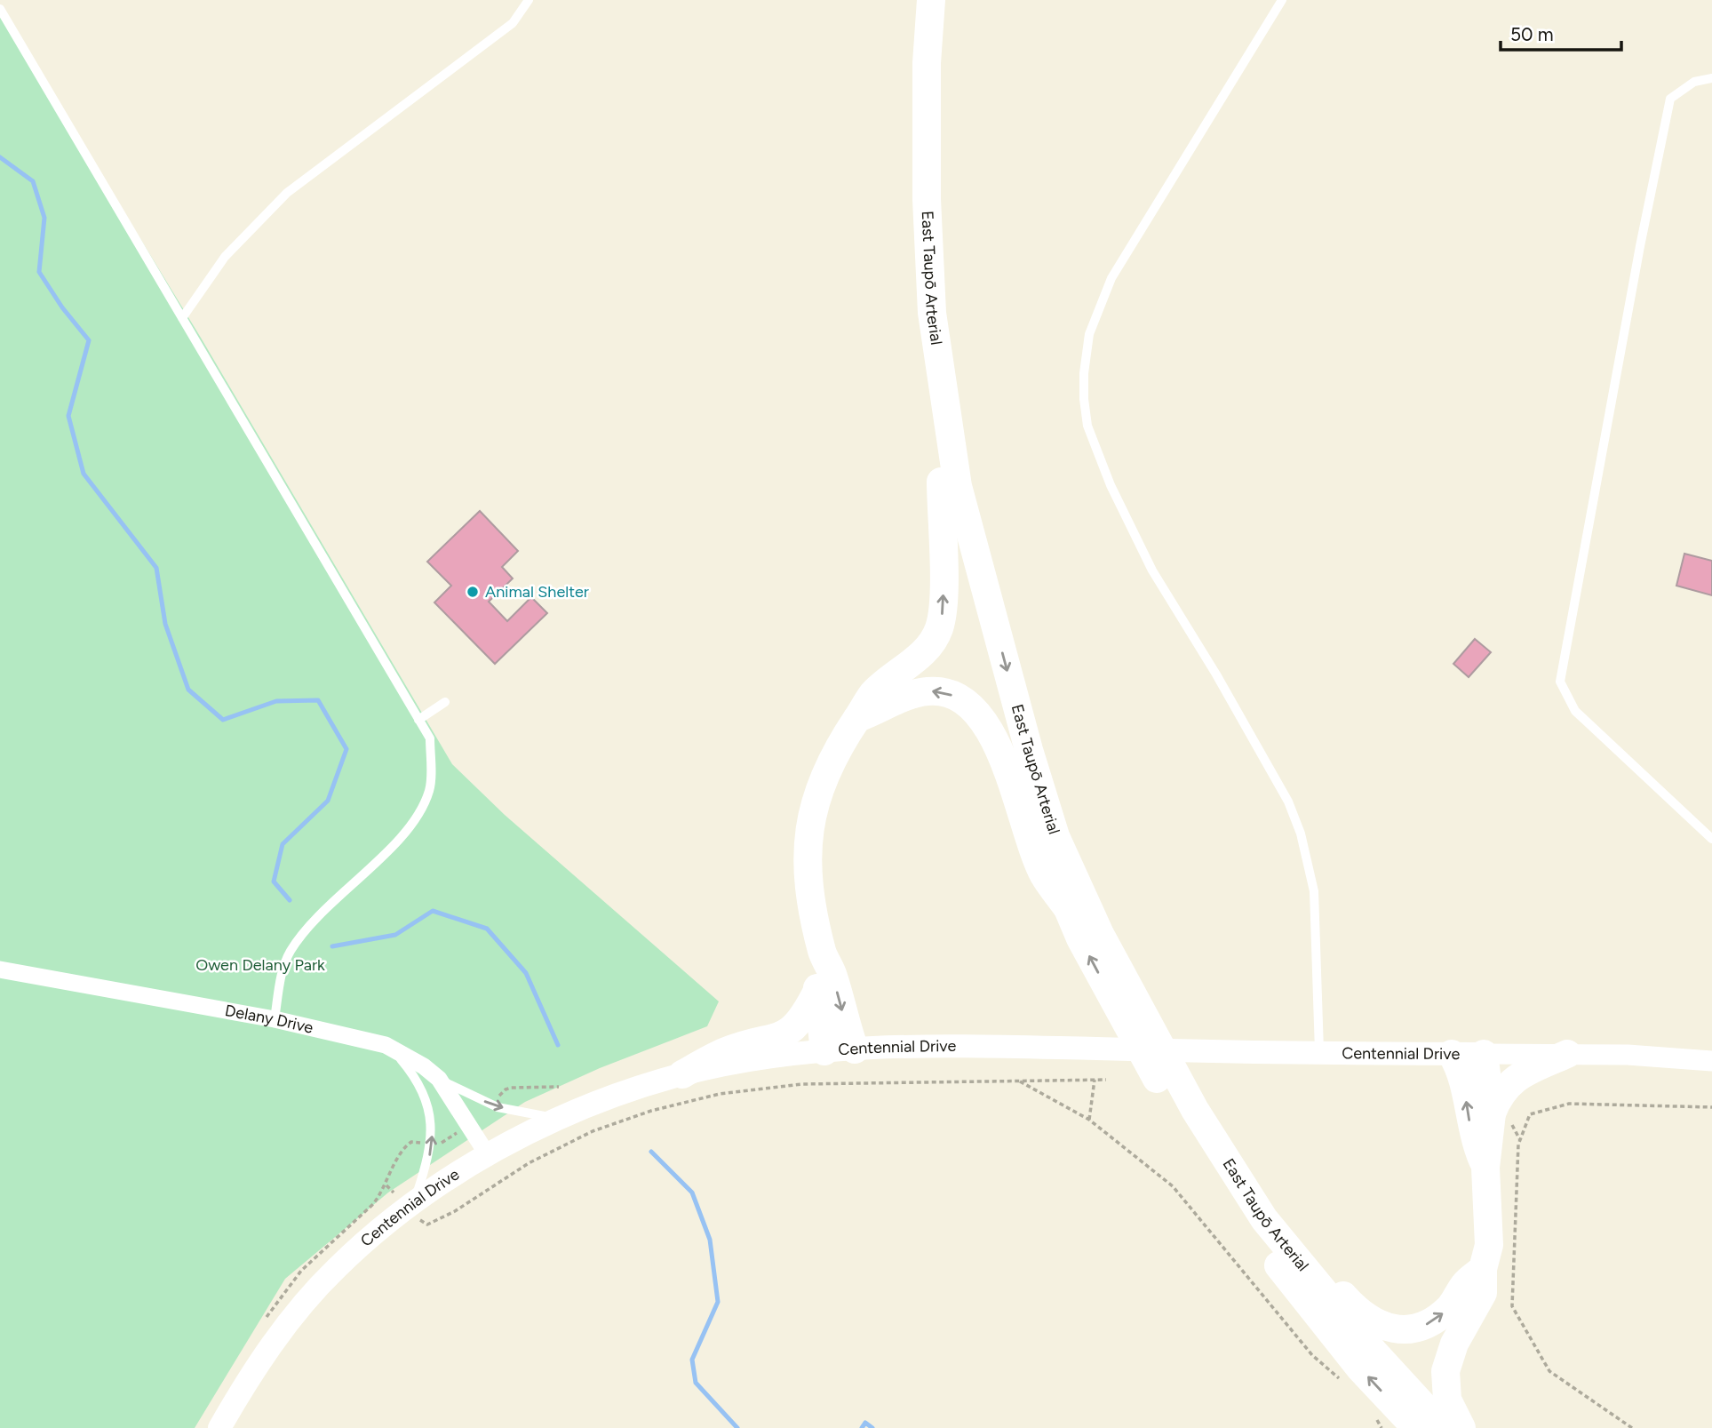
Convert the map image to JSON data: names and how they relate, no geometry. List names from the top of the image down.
{
  "streets": {
    "highway": ["East Taupō Arterial"],
    "main road": ["Centennial Drive"],
    "street": ["Delany Drive"]
  },
  "crossings": [
    ["Delany Drive", "Centennial Drive"]
  ],
  "parks": ["Owen Delany Park"],
  "places": ["Animal Shelter"],
  "scale_bar": "50 m"
}
